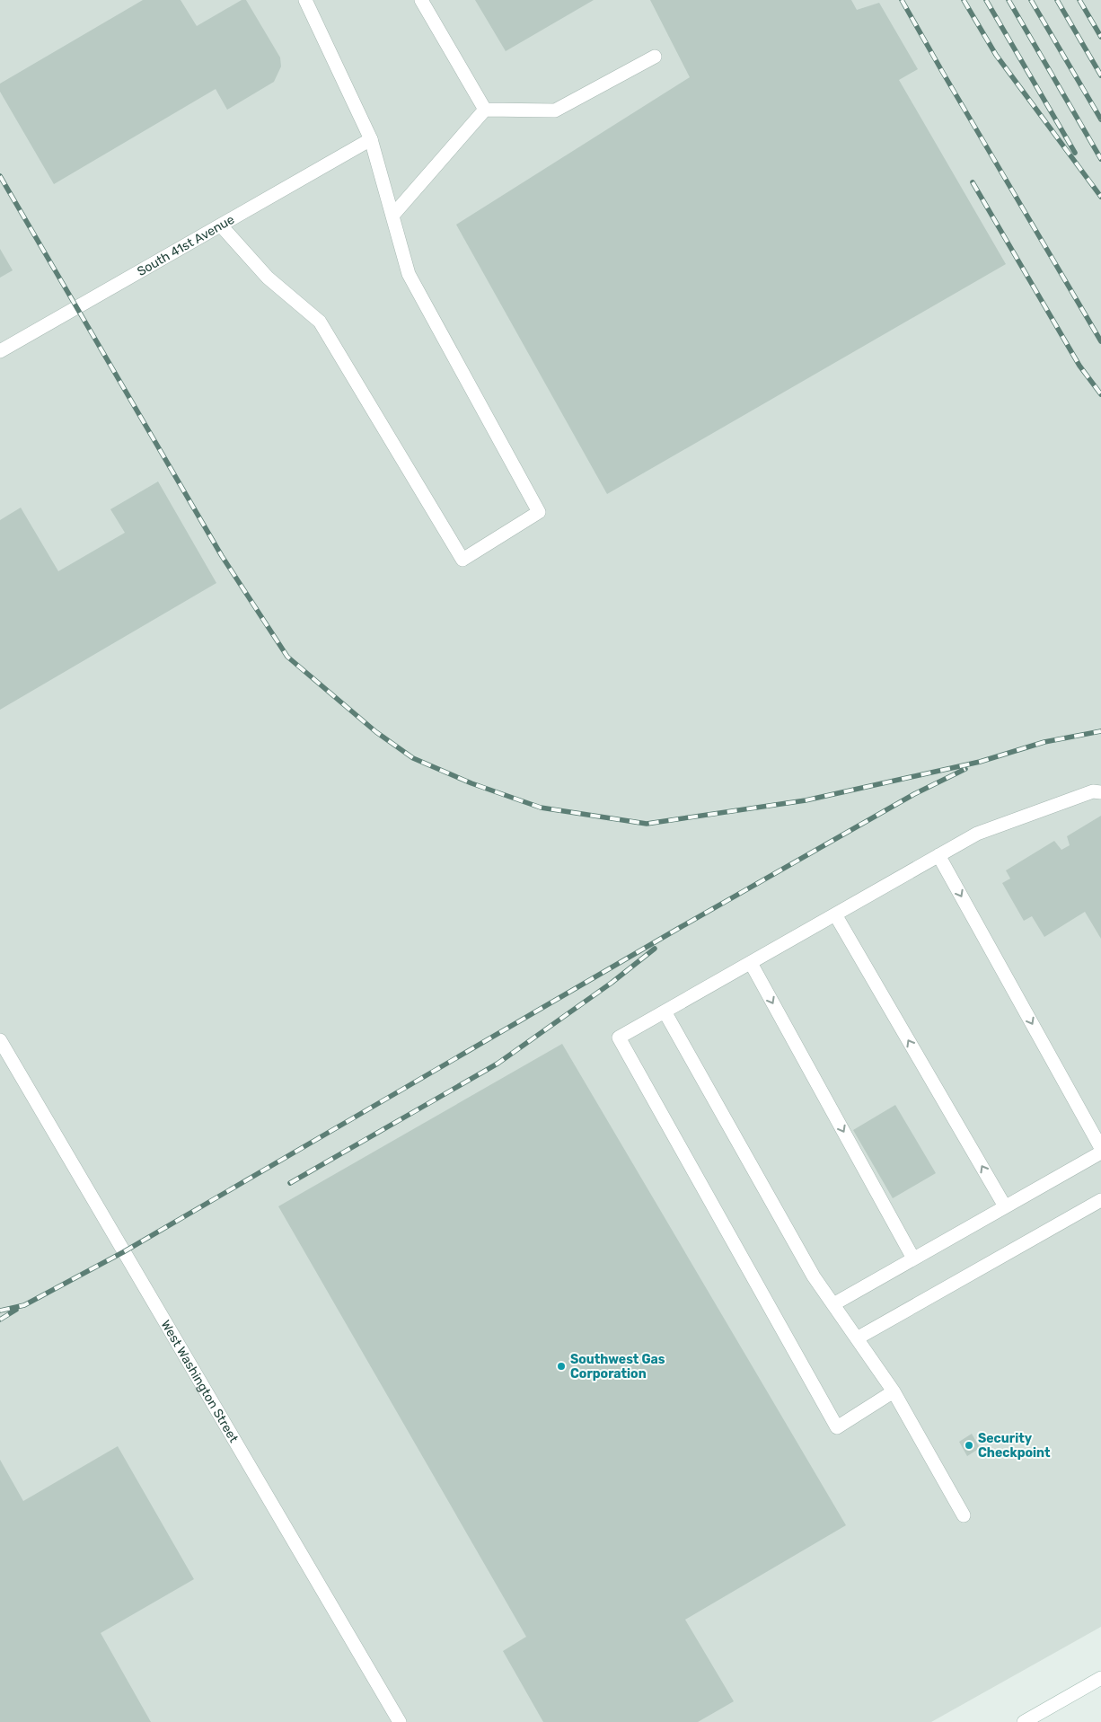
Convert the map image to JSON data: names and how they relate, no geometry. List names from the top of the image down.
{
  "streets": {
    "street": ["South 41st Avenue", "West Washington Street"]
  },
  "places": ["Southwest Gas Corporation", "Security Checkpoint"]
}
